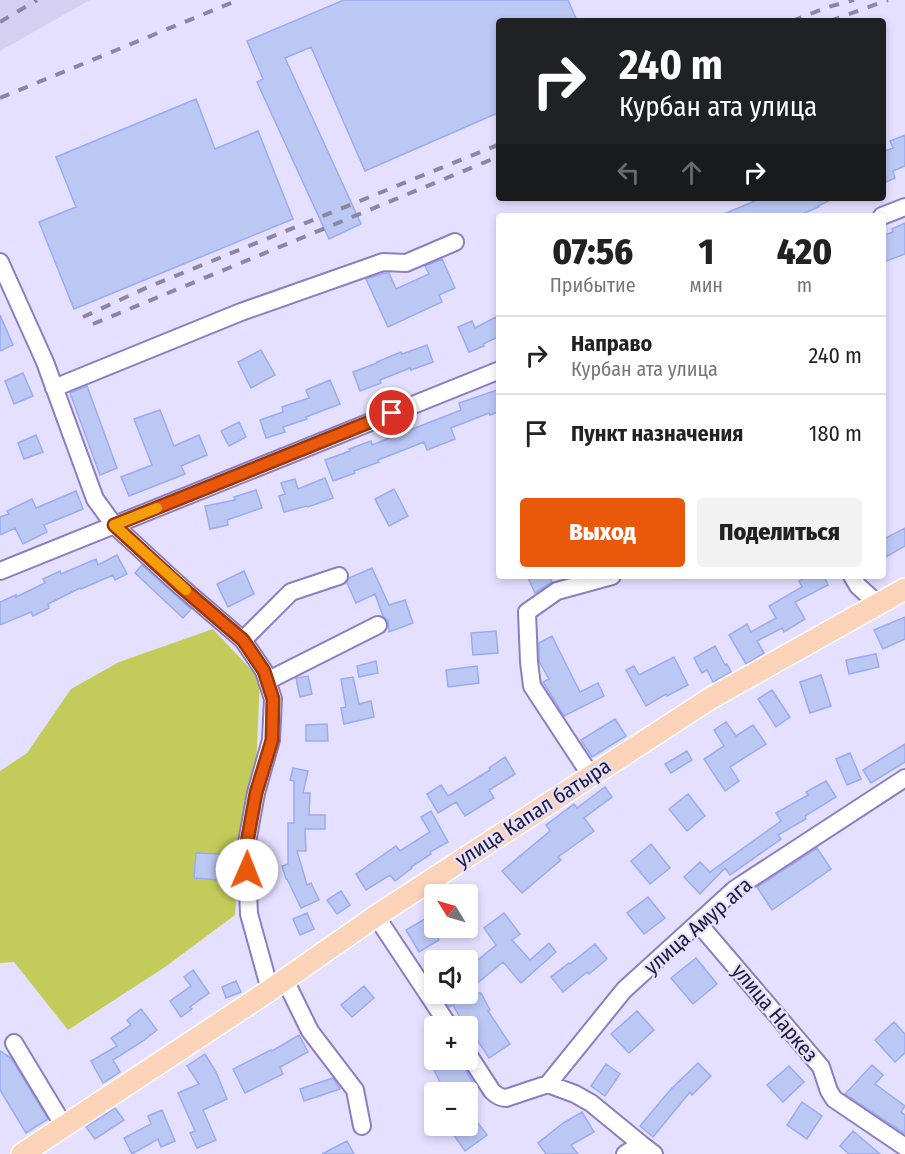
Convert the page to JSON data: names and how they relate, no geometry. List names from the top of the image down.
{
  "streets": {
    "main road": ["улица Капал батыра"],
    "street": ["улица Амур ага", "улица Наркез"]
  },
  "crossings": [
    ["улица Амур ага", "улица Наркез"]
  ],
  "north": "top left",
  "page": {
    "turn": ["240 m", "Курбан ата улица"],
    "eta": [
      "07:56",
      "Прибытие",
      "1",
      "мин",
      "420",
      "m"
    ],
    "list": [
      {
        "name": "Направо",
        "note": "Курбан ата улица",
        "value": "240 m"
      },
      {
        "name": "Пункт назначения",
        "value": "180 m"
      }
    ],
    "buttons": ["Выход", "Поделиться"],
    "map_buttons": ["+", "−"]
  }
}
